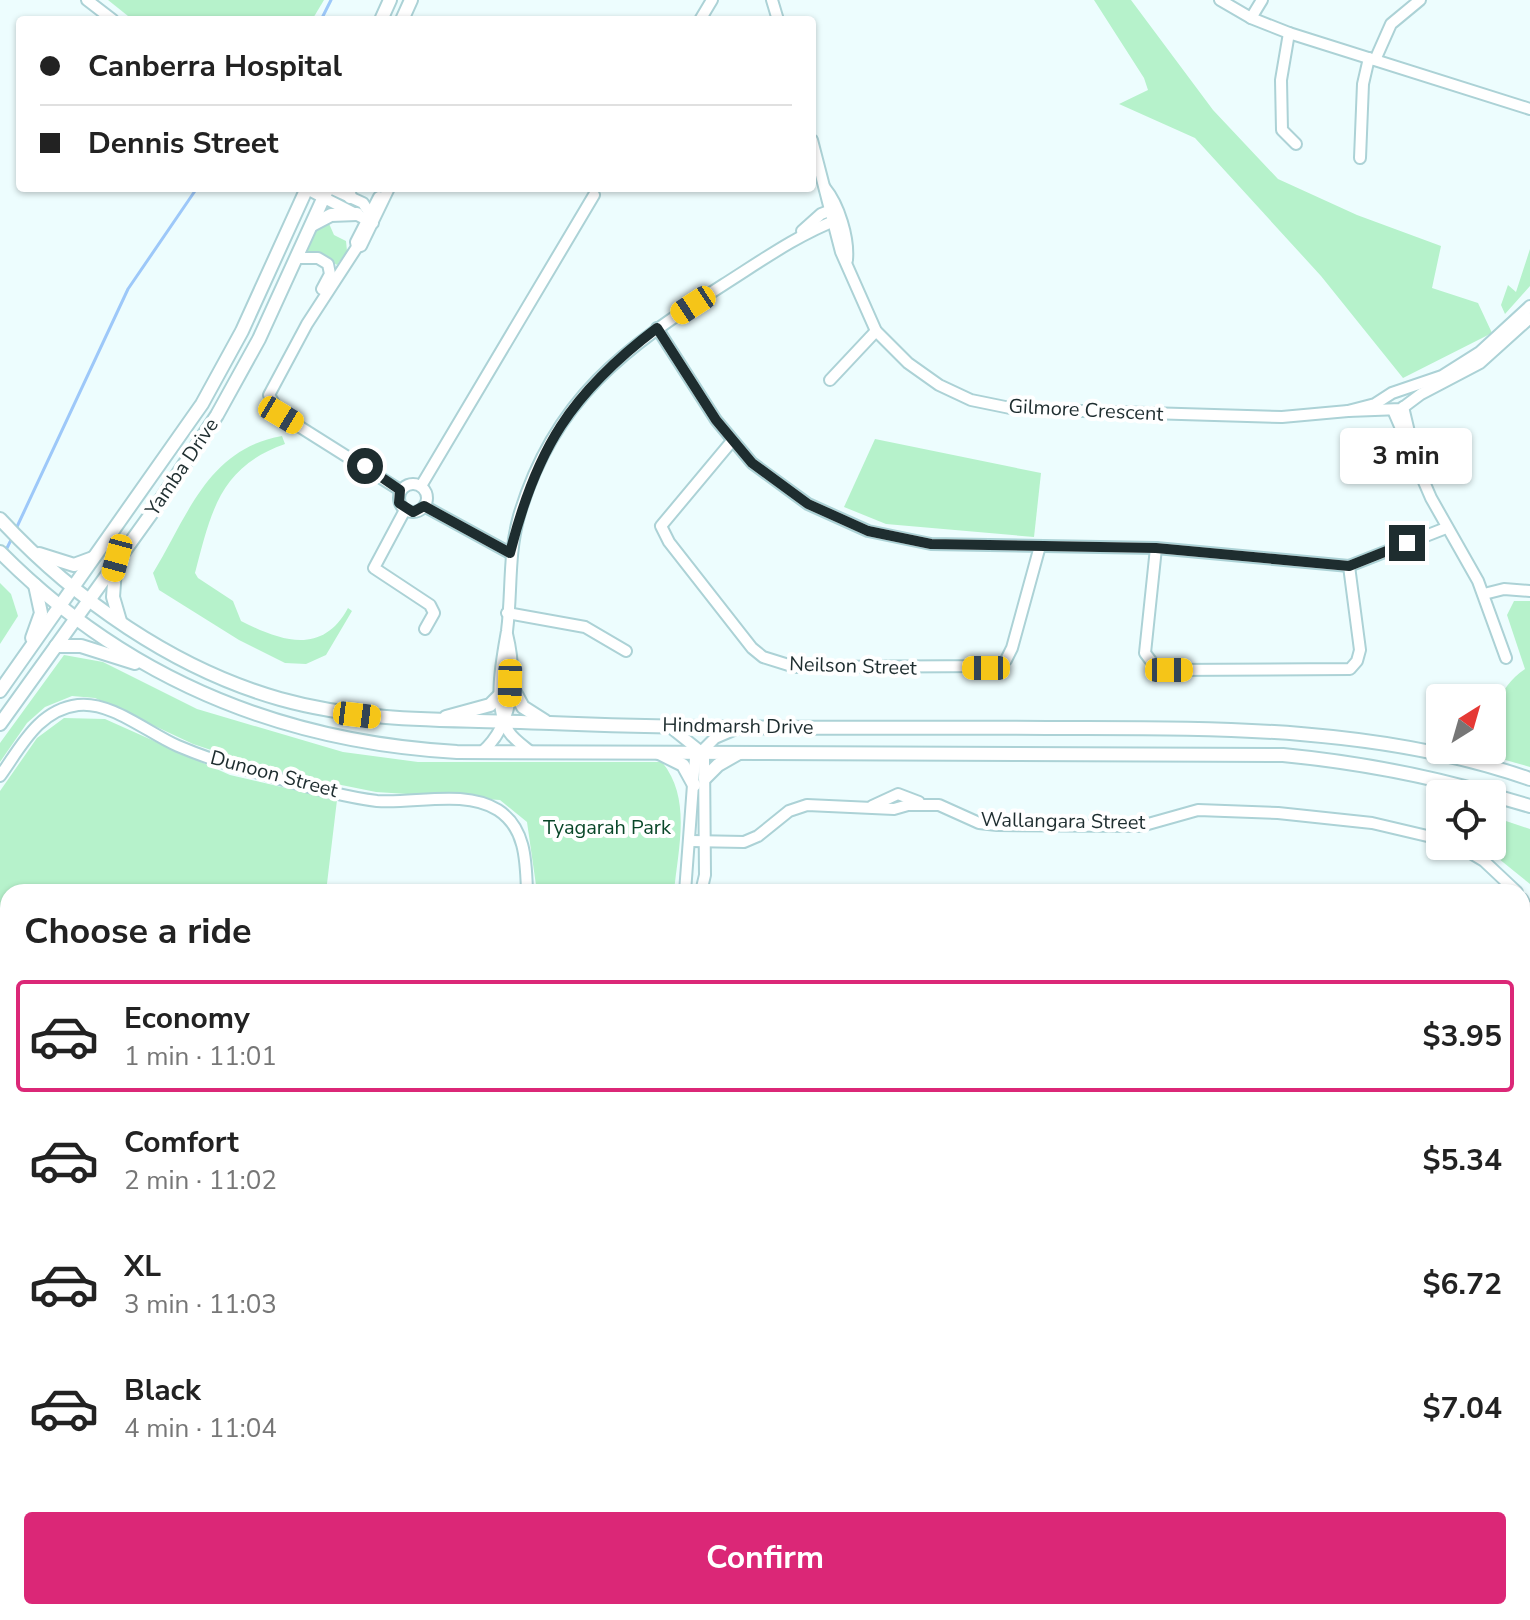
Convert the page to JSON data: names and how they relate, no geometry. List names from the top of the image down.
{
  "streets": {
    "main road": ["Yamba Drive", "Hindmarsh Drive"],
    "street": [
      "Gilmore Crescent",
      "Neilson Street",
      "Dunoon Street",
      "Wallangara Street"
    ]
  },
  "crossings": [
    ["Yamba Drive", "Hindmarsh Drive"]
  ],
  "parks": ["Tyagarah Park"],
  "north": "top right",
  "page": {
    "banner": ["Canberra Hospital", "Dennis Street"],
    "bubble": "3 min",
    "heading": "Choose a ride",
    "list": [
      {
        "name": "Economy",
        "note": "1 min · 11:01",
        "value": "$3.95"
      },
      {
        "name": "Comfort",
        "note": "2 min · 11:02",
        "value": "$5.34"
      },
      {
        "name": "XL",
        "note": "3 min · 11:03",
        "value": "$6.72"
      },
      {
        "name": "Black",
        "note": "4 min · 11:04",
        "value": "$7.04"
      }
    ],
    "buttons": "Confirm"
  }
}
